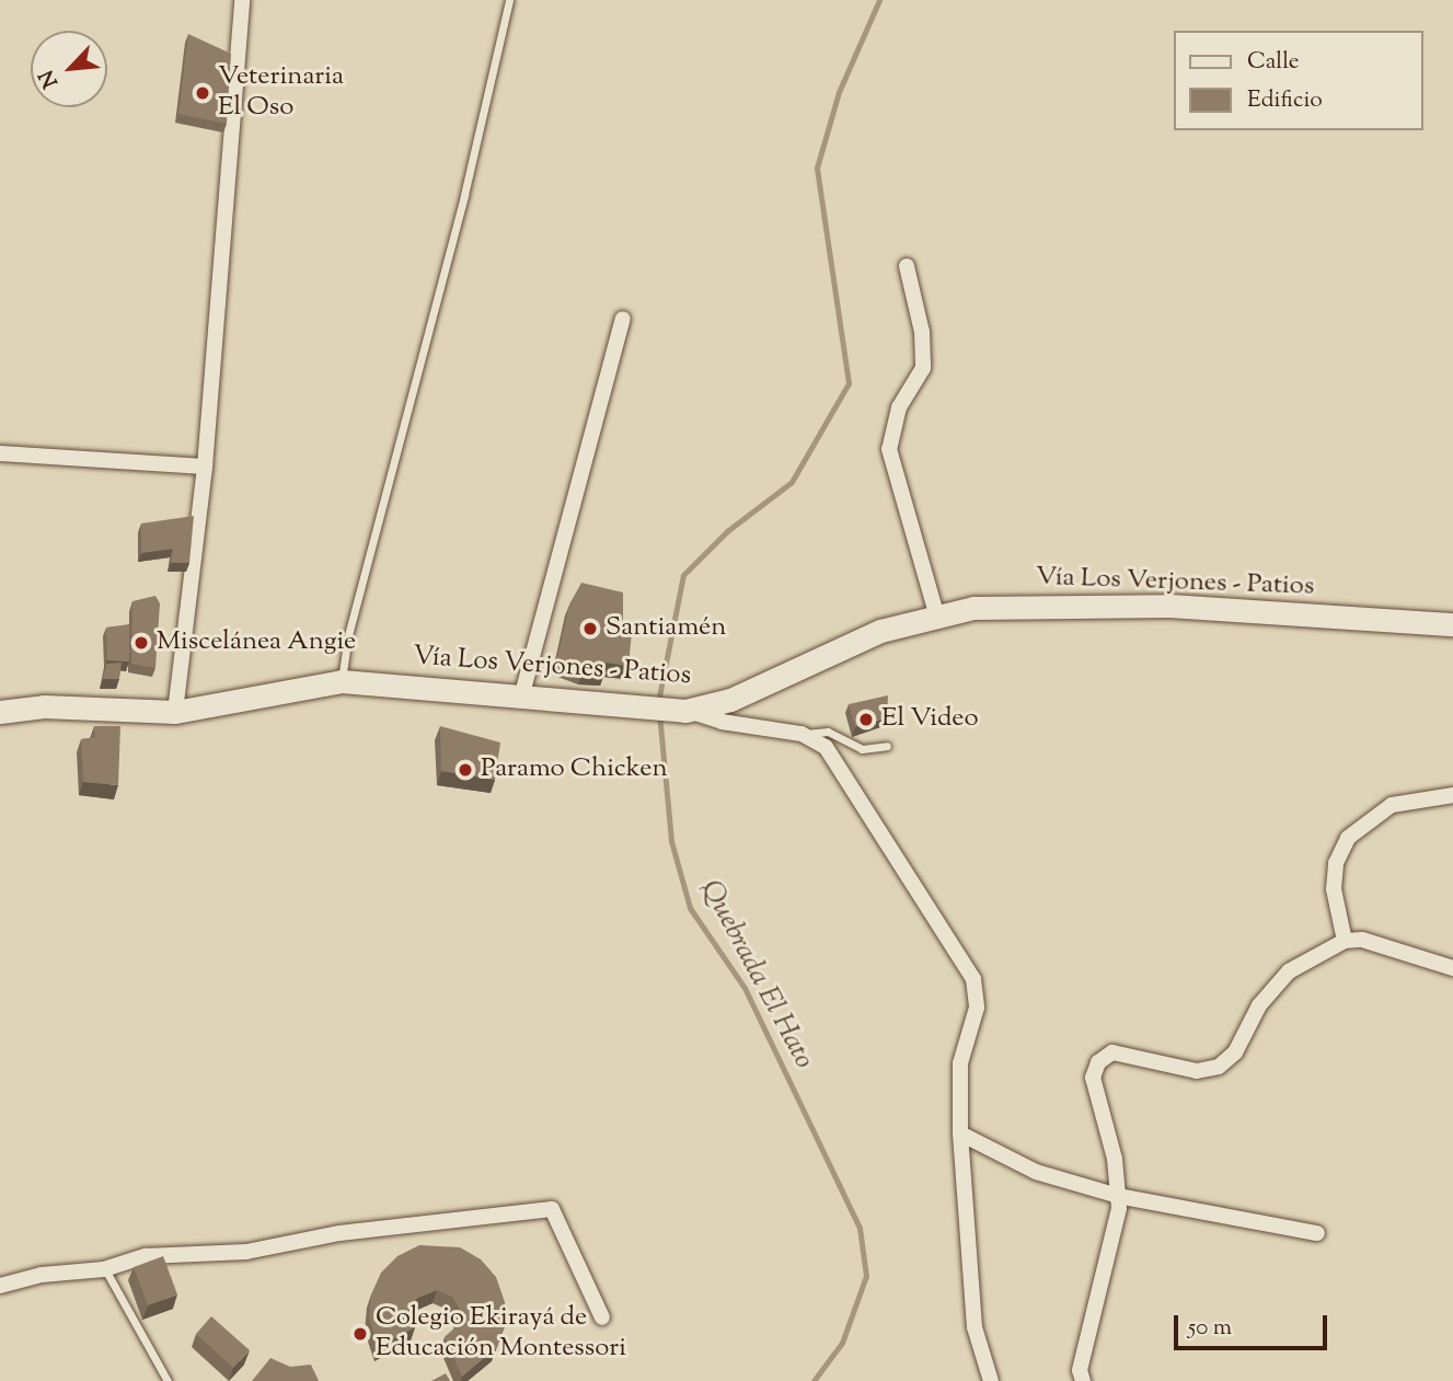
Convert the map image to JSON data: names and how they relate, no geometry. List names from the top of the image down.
{
  "streets": {
    "street": ["Vía Los Verjones - Patios"]
  },
  "water": ["Quebrada El Hato"],
  "places": [
    "Veterinaria El Oso",
    "Santiamén",
    "Miscelánea Angie",
    "El Video",
    "Paramo Chicken",
    "Colegio Ekirayá de Educación Montessori"
  ],
  "legend": ["Calle", "Edificio"],
  "scale_bar": "50 m",
  "north": "bottom left"
}
